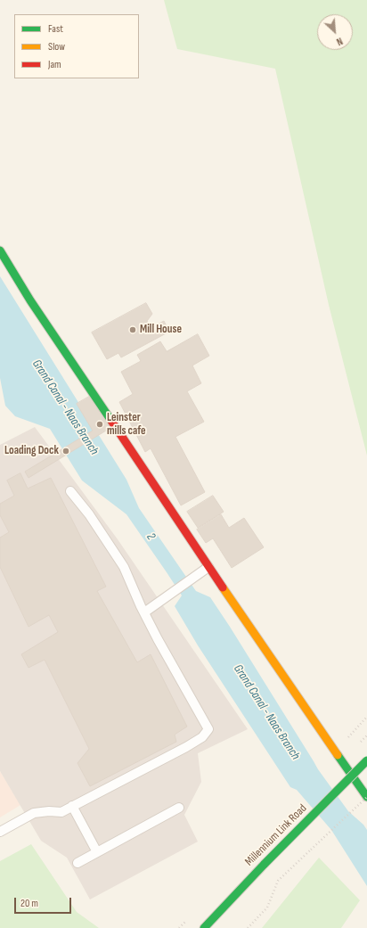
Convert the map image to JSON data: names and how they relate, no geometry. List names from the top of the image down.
{
  "streets": {
    "street": ["Millennium Link Road"]
  },
  "water": ["Grand Canal - Naas Branch", "2"],
  "places": ["Mill House", "Leinster mills cafe", "Loading Dock"],
  "legend": ["Fast", "Slow", "Jam"],
  "scale_bar": "20 m",
  "north": "bottom right"
}
